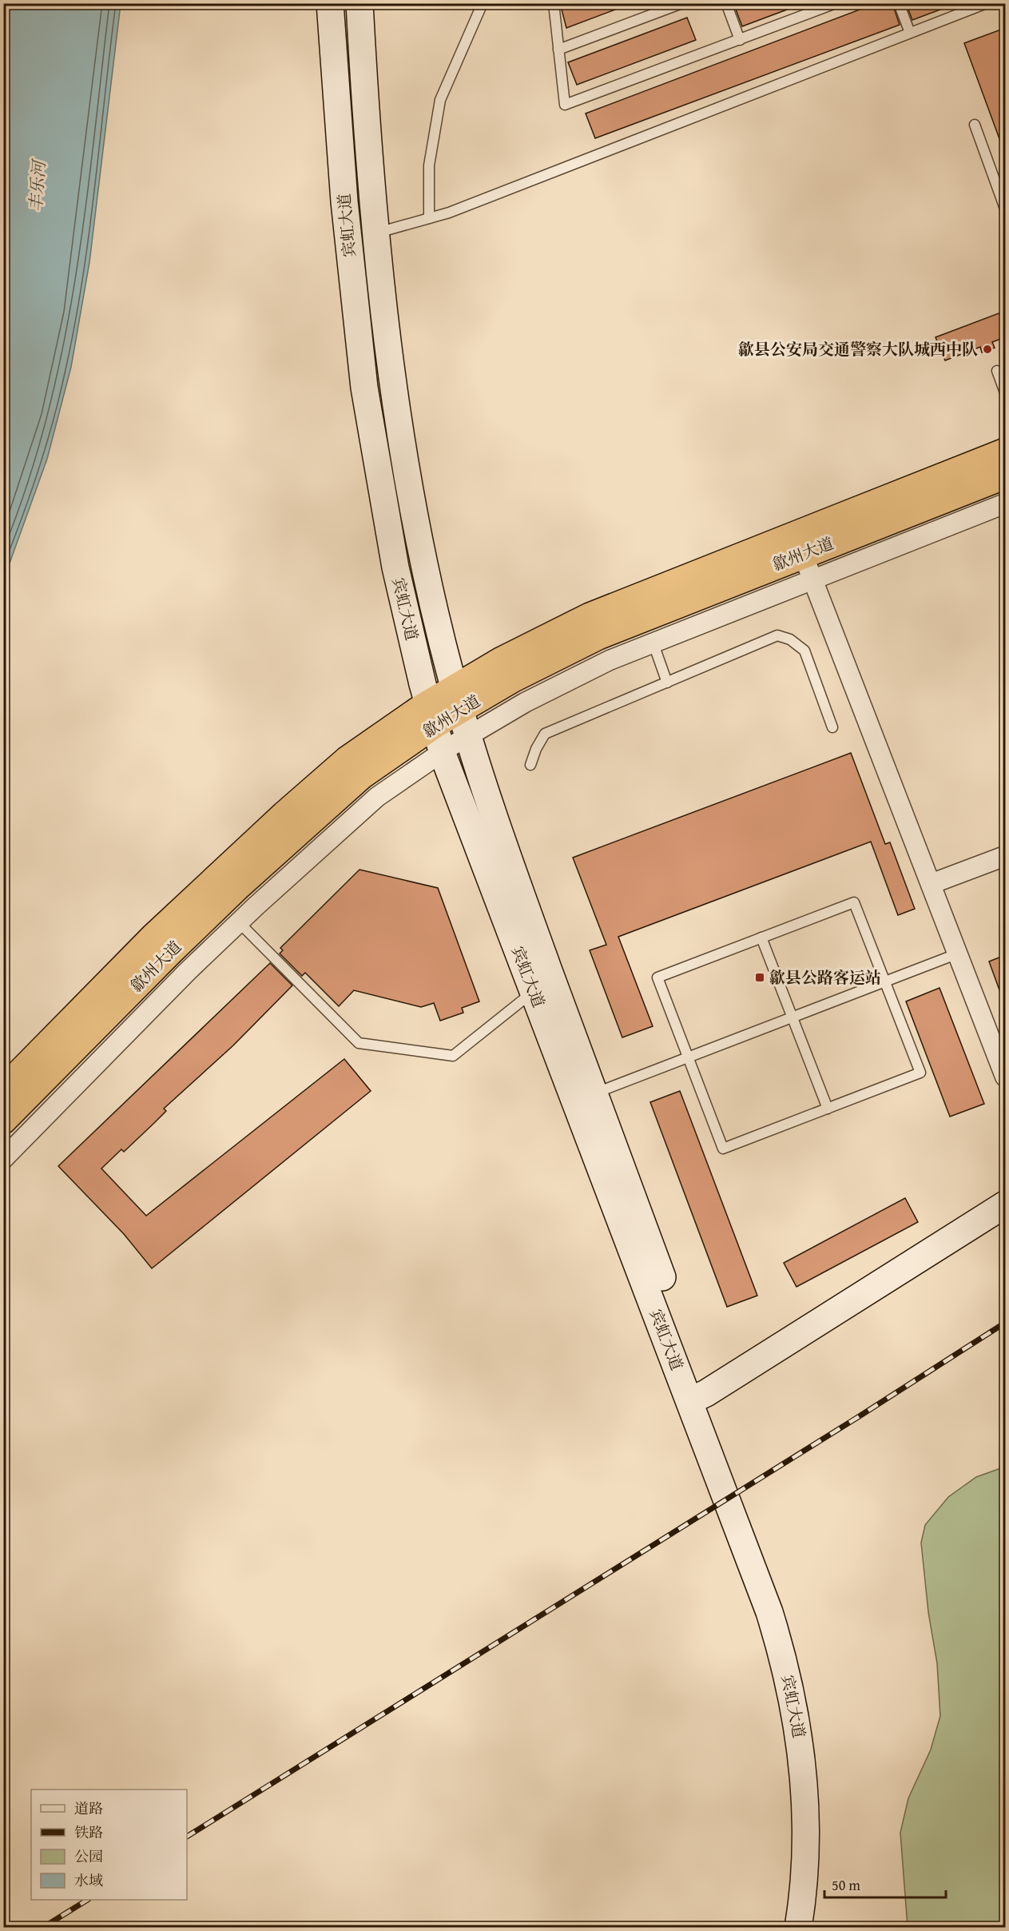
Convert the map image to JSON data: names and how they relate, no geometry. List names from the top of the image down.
{
  "streets": {
    "highway": ["歙州大道"],
    "main road": ["宾虹大道"]
  },
  "crossings": [
    ["宾虹大道", "歙州大道"]
  ],
  "water": ["丰乐河"],
  "places": {
    "other": ["歙县公安局交通警察大队城西中队"],
    "transit": ["歙县公路客运站"]
  },
  "legend": [
    "道路",
    "铁路",
    "公园",
    "水域"
  ],
  "scale_bar": "50 m"
}
